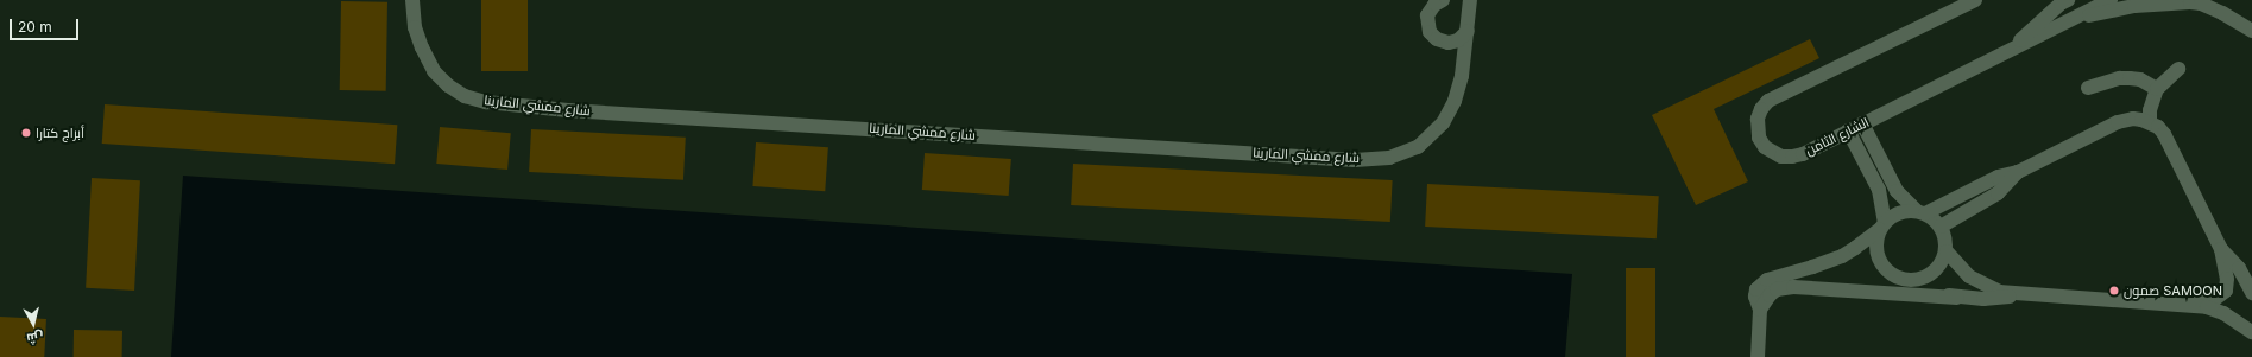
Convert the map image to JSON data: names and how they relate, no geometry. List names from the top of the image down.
{
  "streets": {
    "street": ["شارع ممشي المارينا", "الشارع الثامن"]
  },
  "places": ["أبراج كتارا", "صمون SAMOON"],
  "scale_bar": "20 m",
  "north": "bottom"
}
